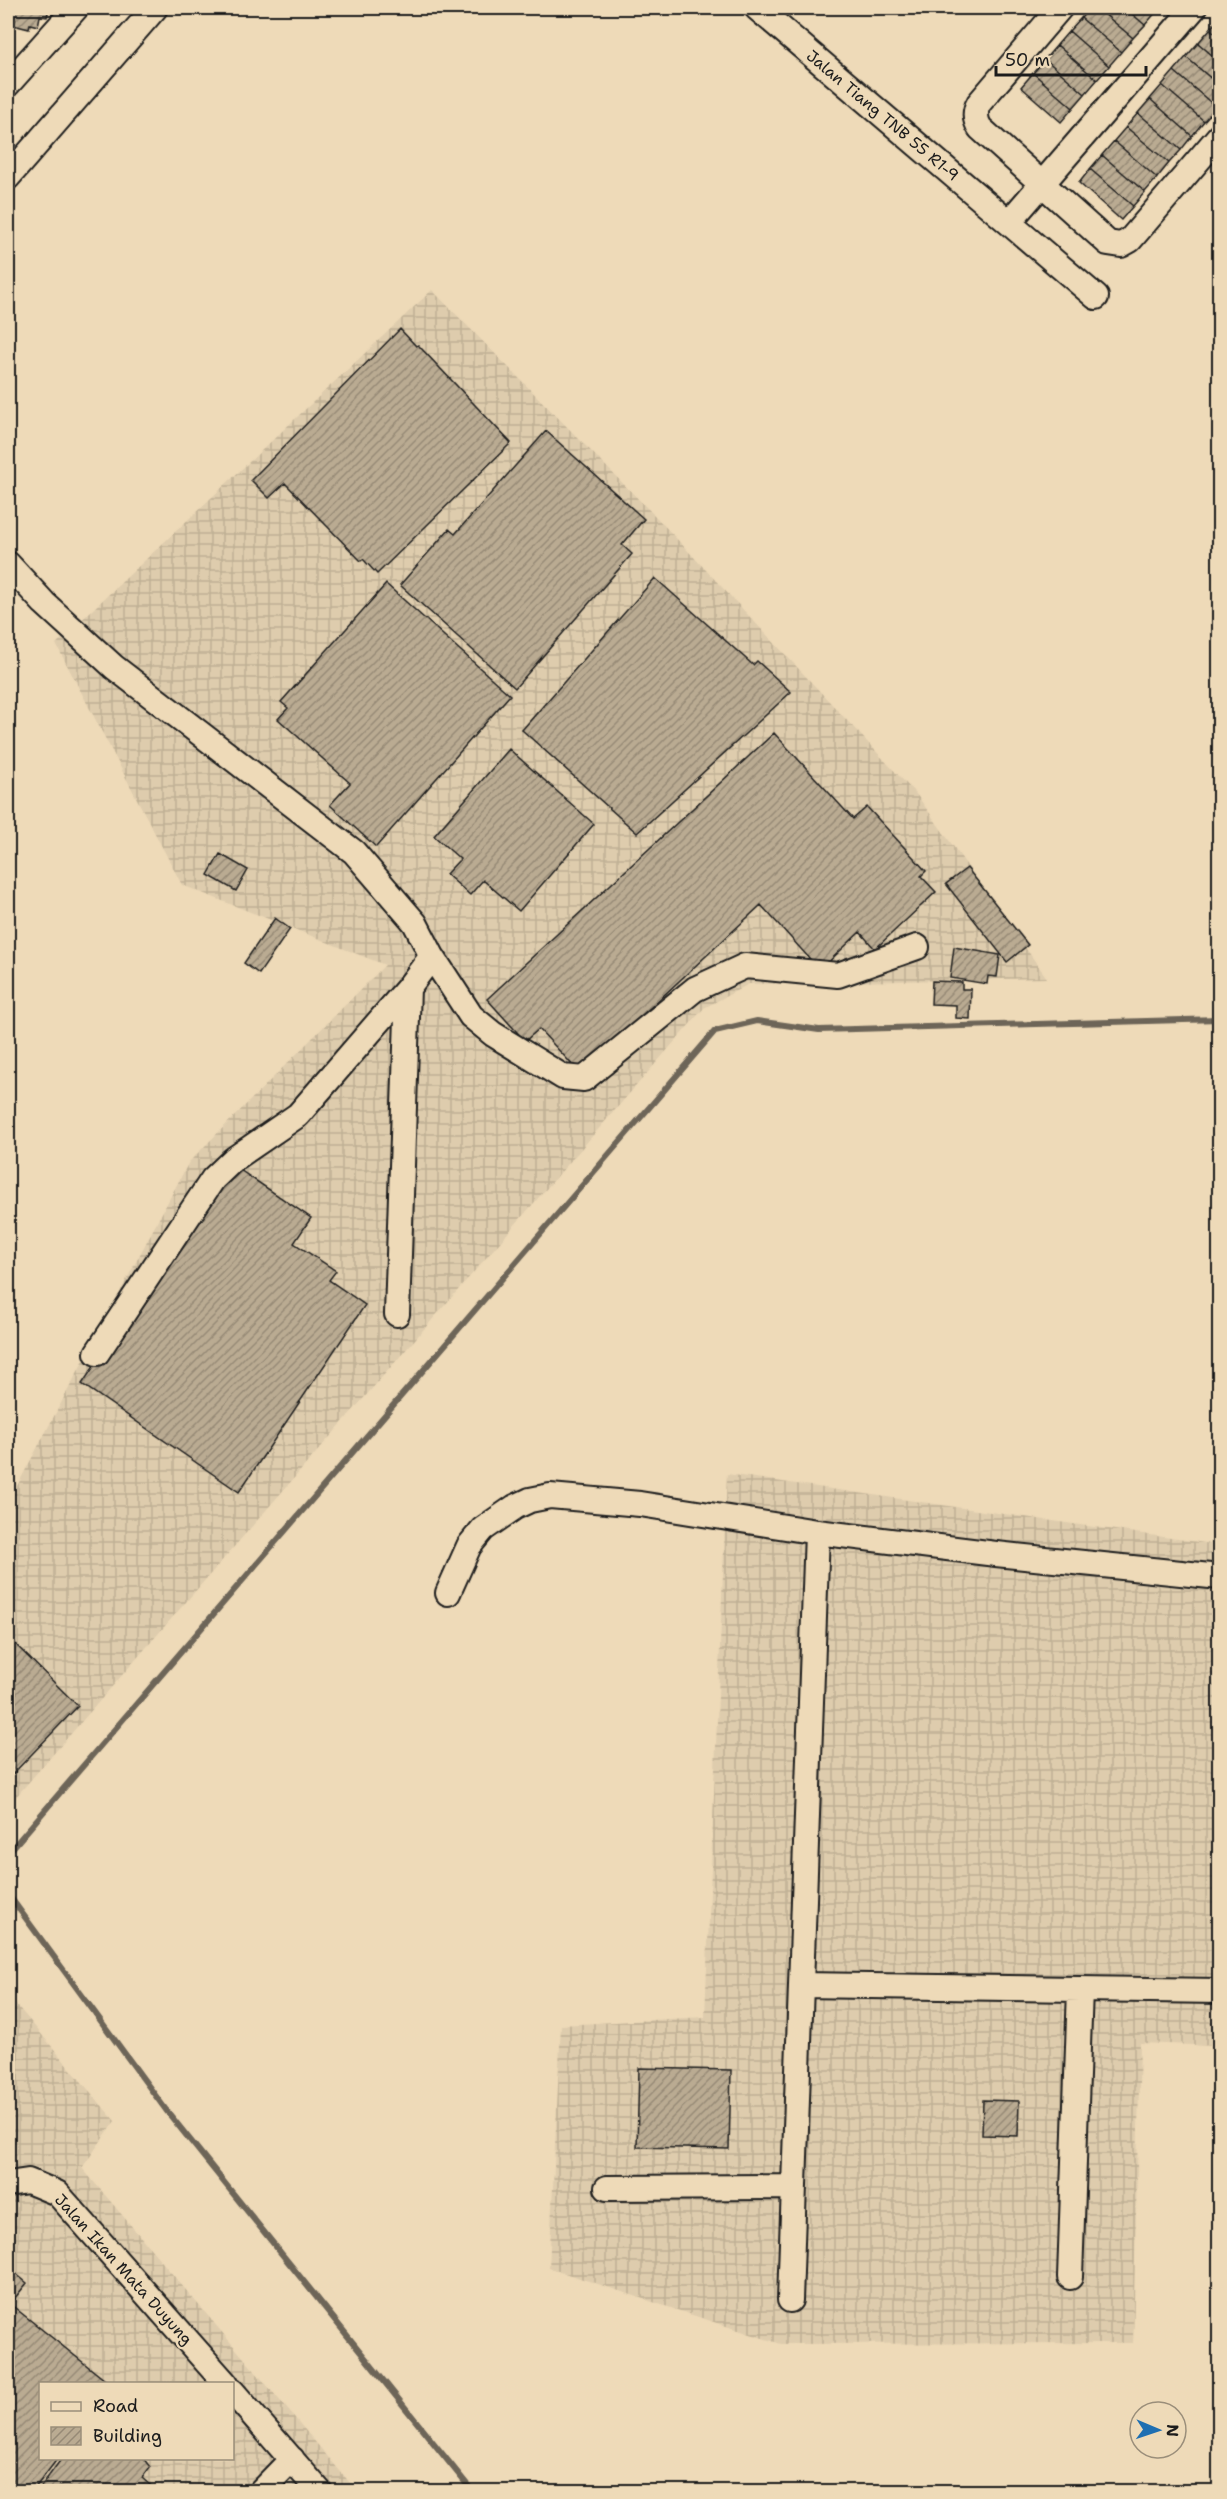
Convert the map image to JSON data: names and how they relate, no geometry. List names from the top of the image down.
{
  "streets": {
    "street": ["Jalan Tiang TNB 55 R1-9", "Jalan Ikan Mata Duyung"]
  },
  "legend": ["Road", "Building"],
  "scale_bar": "50 m",
  "north": "right"
}
